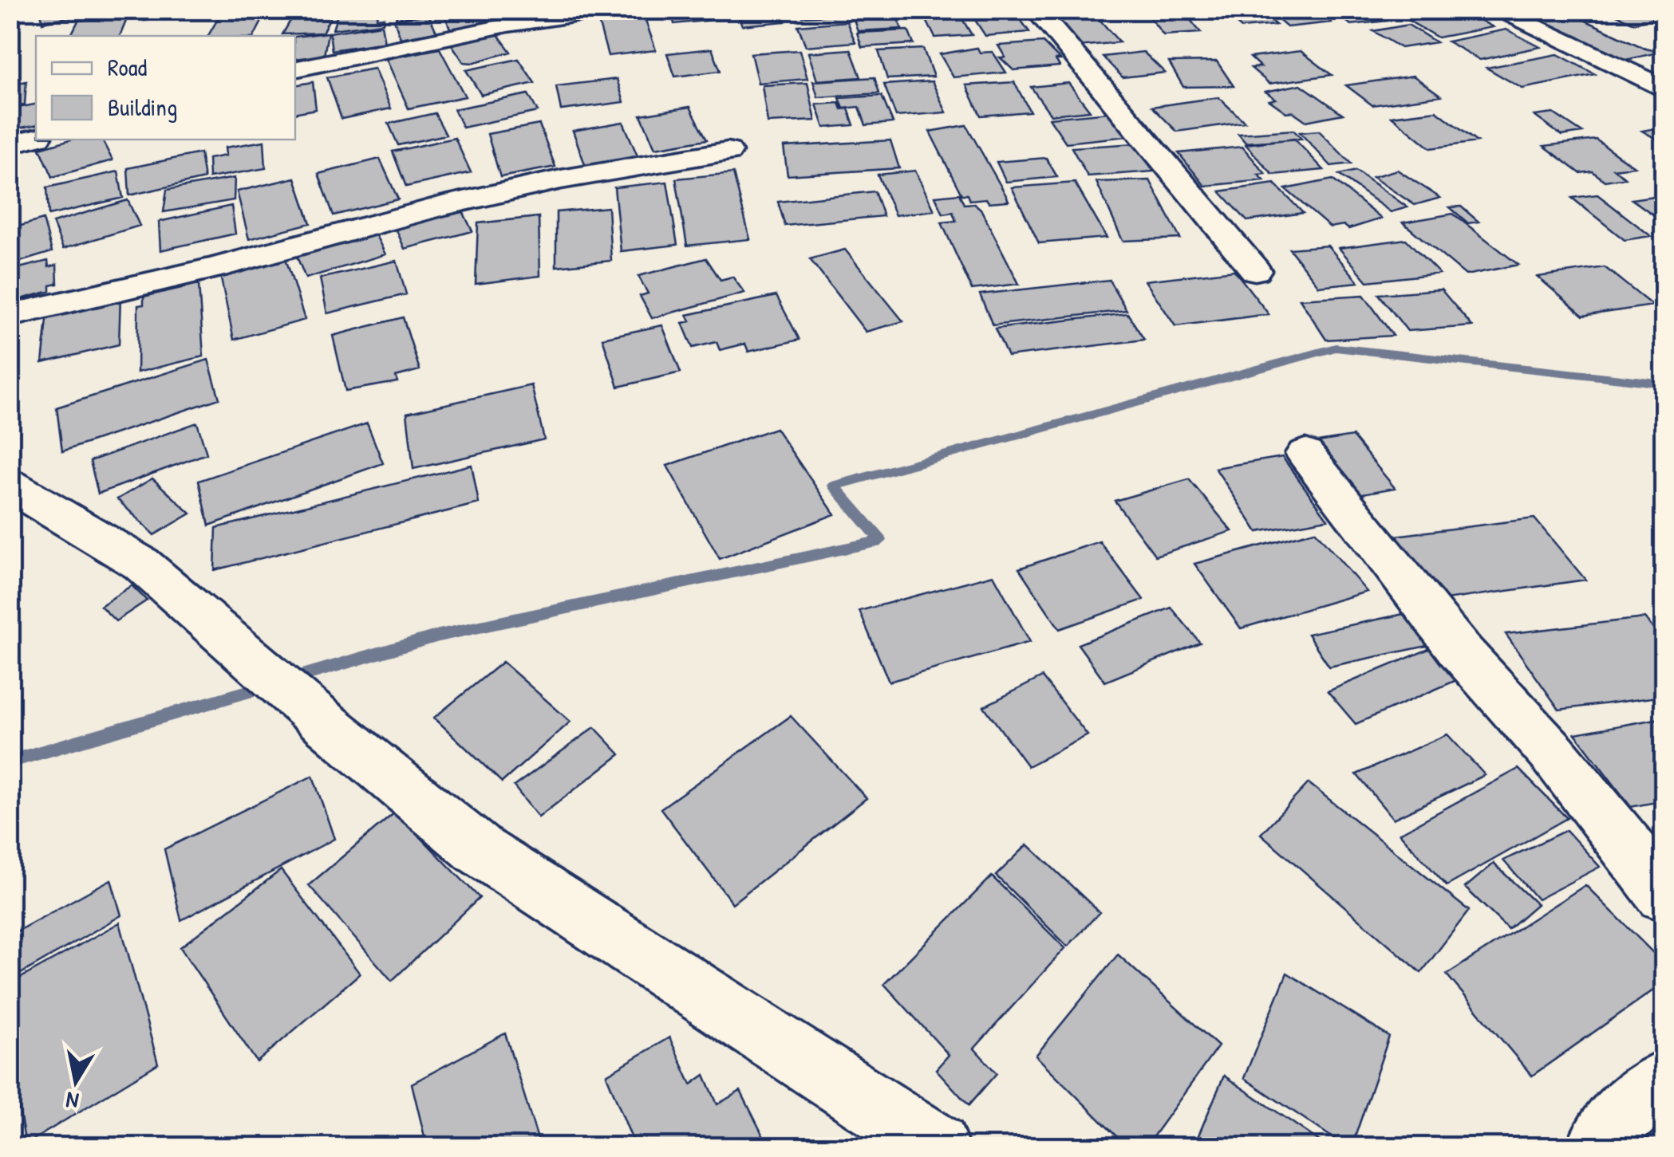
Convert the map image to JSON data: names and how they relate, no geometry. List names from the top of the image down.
{
  "legend": ["Road", "Building"],
  "north": "bottom"
}
